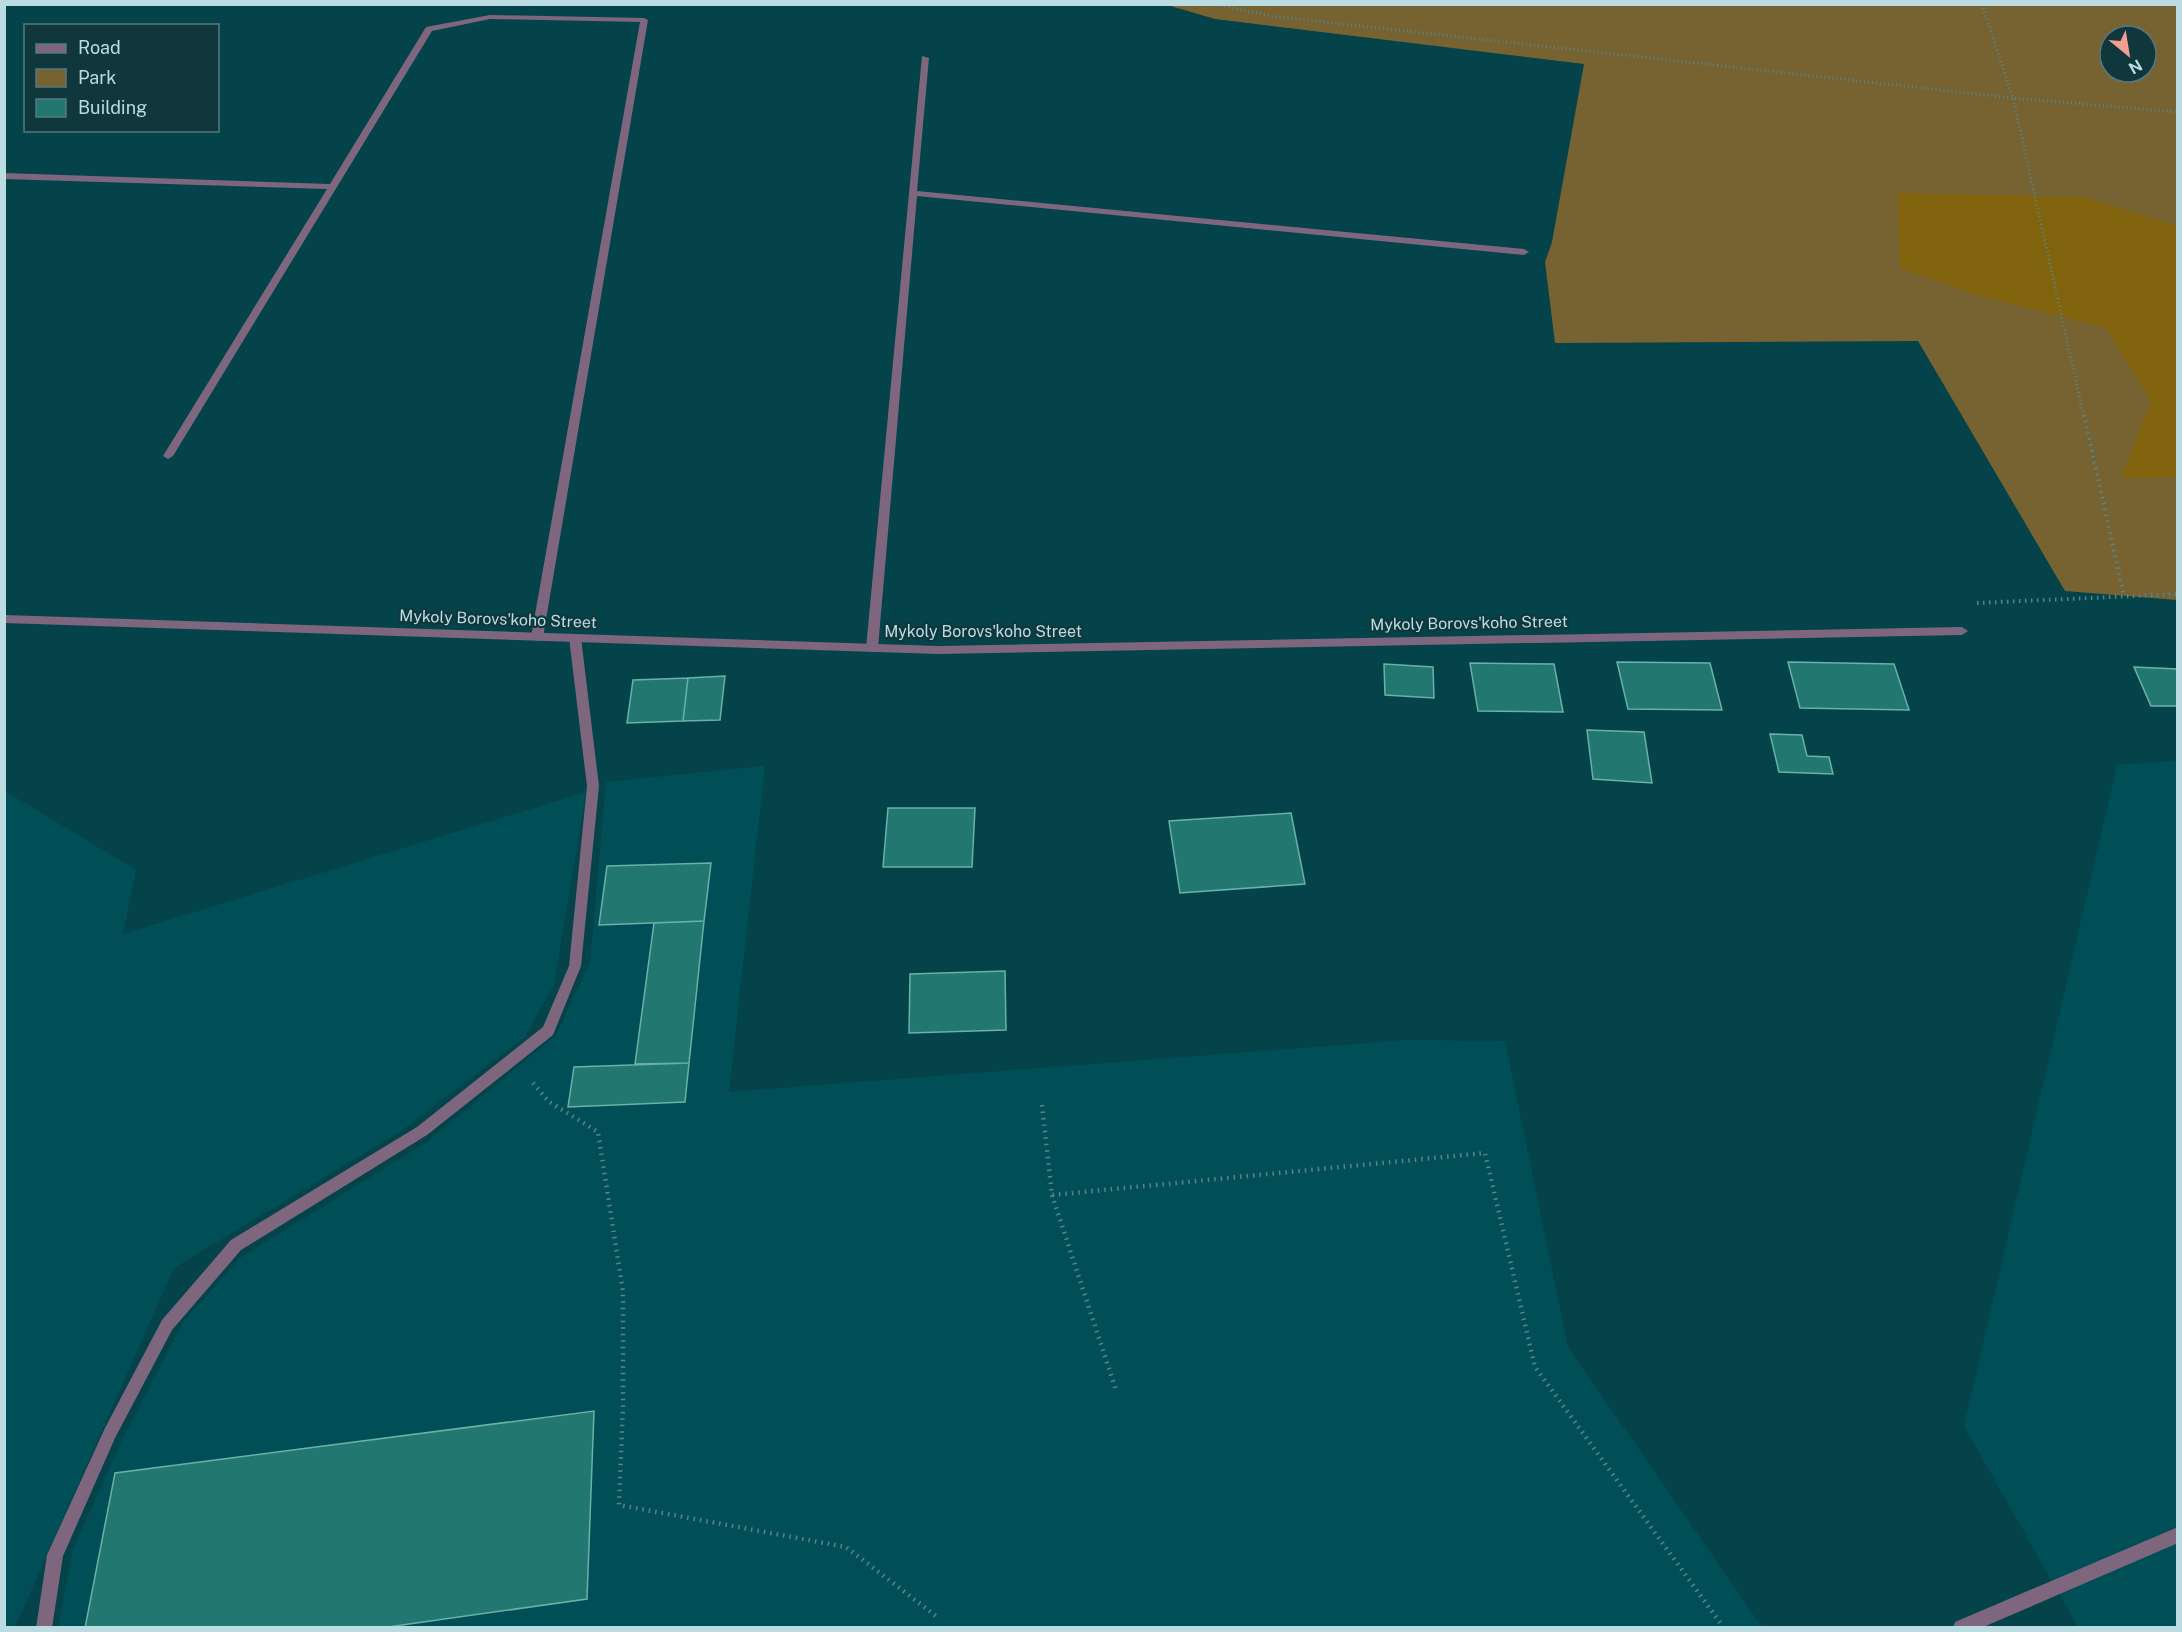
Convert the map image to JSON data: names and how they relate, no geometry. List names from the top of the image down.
{
  "streets": {
    "street": ["Mykoly Borovs'koho Street"]
  },
  "legend": ["Road", "Park", "Building"],
  "north": "bottom right"
}
